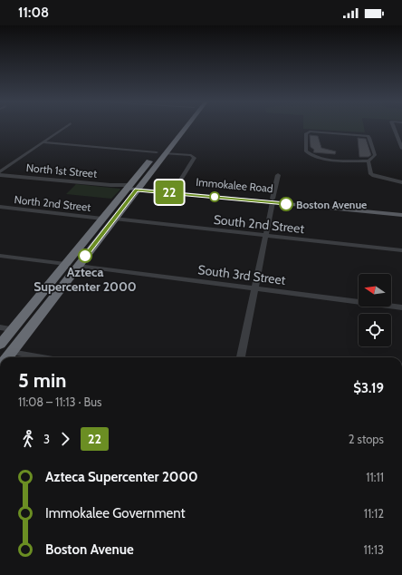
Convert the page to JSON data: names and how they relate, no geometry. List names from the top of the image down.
{
  "streets": {
    "main road": ["Immokalee Road"],
    "street": [
      "North 1st Street",
      "North 2nd Street",
      "South 2nd Street",
      "South 3rd Street"
    ]
  },
  "crossings": [
    ["North 1st Street", "Immokalee Road"]
  ],
  "places": ["Boston Avenue", "Azteca Supercenter 2000"],
  "lines": ["bus line 22"],
  "north": "left",
  "page": {
    "status": "11:08",
    "on_map": "22",
    "heading": ["5 min", "11:08 – 11:13 · Bus", "$3.19"],
    "legs": ["3", "22", "2 stops"],
    "list": [
      {
        "name": "Azteca Supercenter 2000",
        "value": "11:11"
      },
      {
        "name": "Immokalee Government",
        "value": "11:12"
      },
      {
        "name": "Boston Avenue",
        "value": "11:13"
      }
    ]
  }
}
